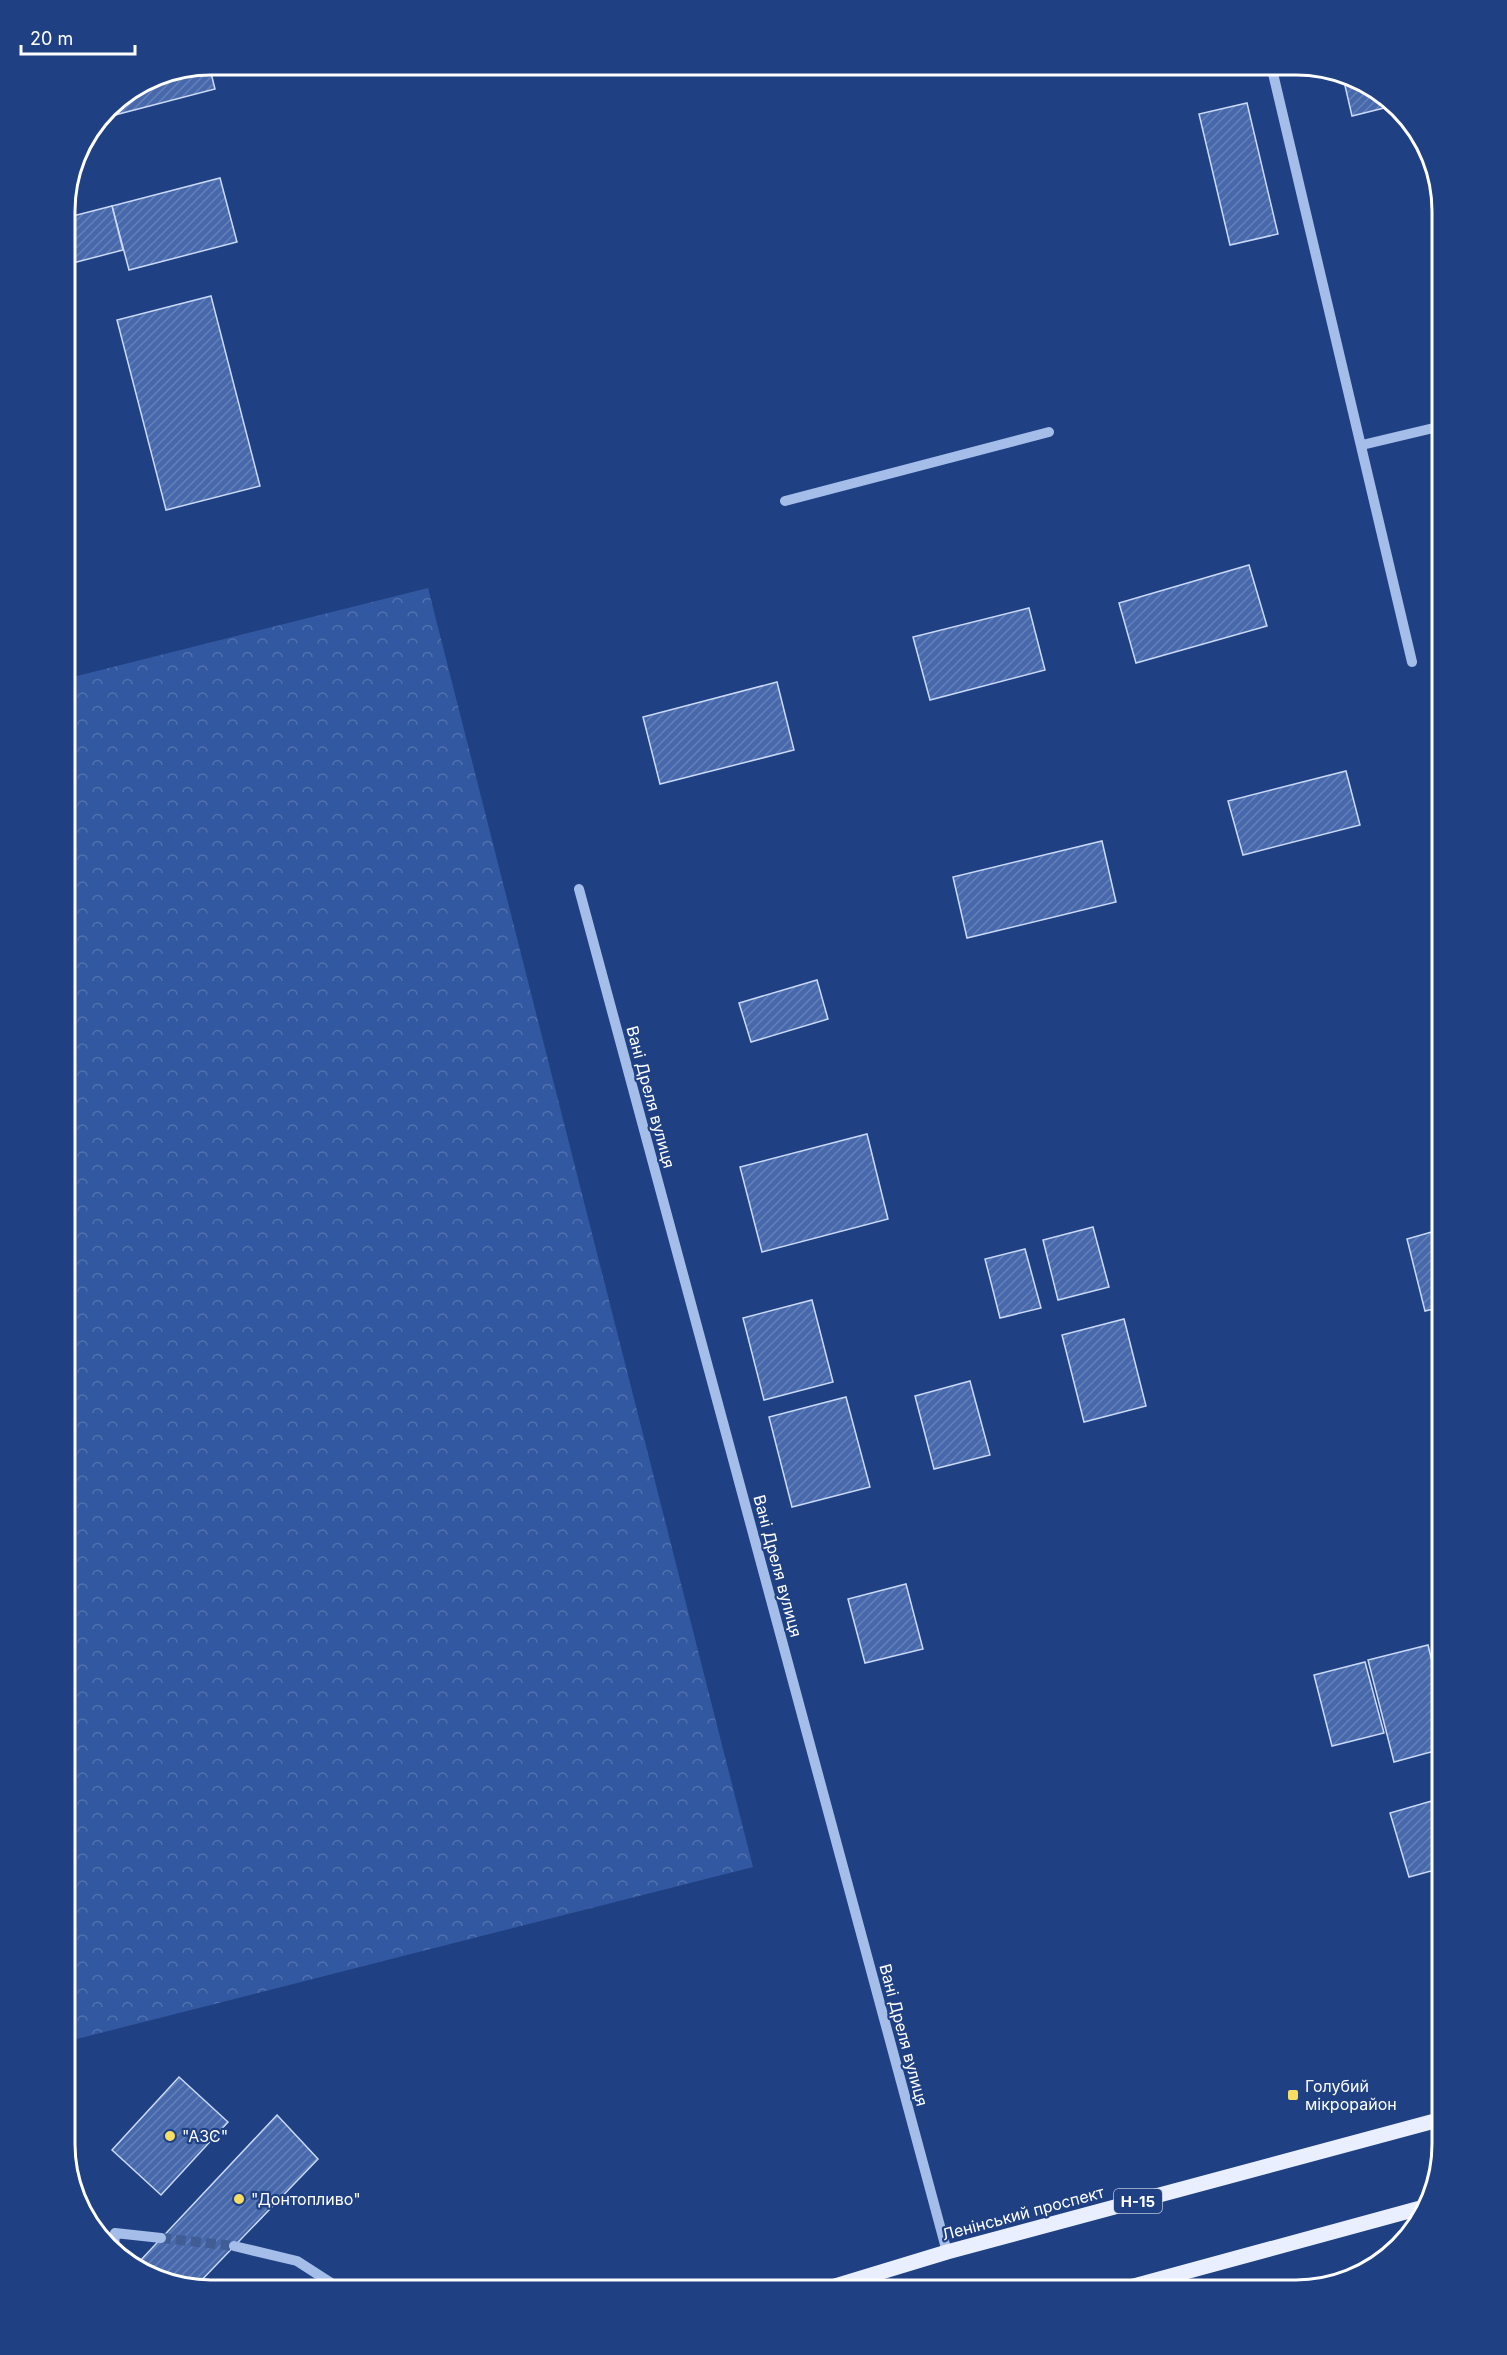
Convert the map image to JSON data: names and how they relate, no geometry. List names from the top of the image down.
{
  "streets": {
    "main road": ["Н-15", "Ленінський проспект"],
    "lane": ["Вані Дреля вулиця"]
  },
  "crossings": [
    ["Вані Дреля вулиця", "Ленінський проспект"]
  ],
  "places": {
    "transit": ["Голубий мікрорайон"],
    "other": ["\"АЗС\"", "\"Донтопливо\""]
  },
  "scale_bar": "20 m"
}
